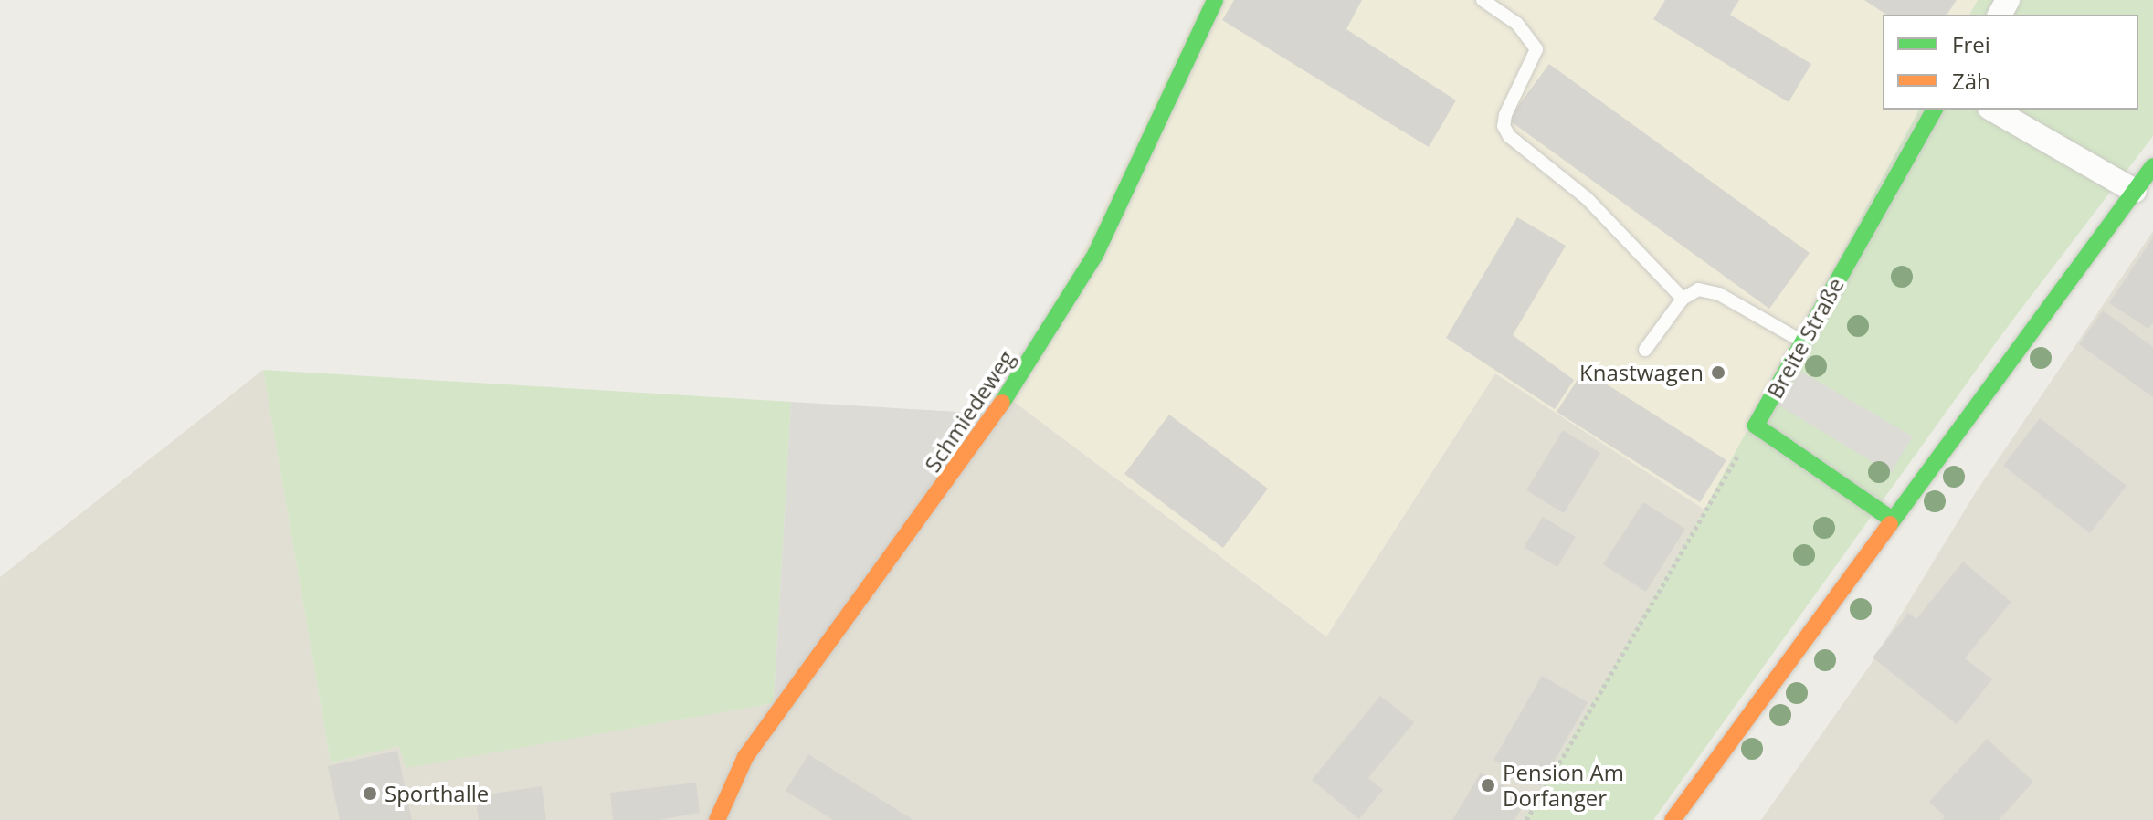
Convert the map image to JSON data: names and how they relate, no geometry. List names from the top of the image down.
{
  "streets": {
    "street": ["Breite Straße", "Schmiedeweg"]
  },
  "places": ["Knastwagen", "Pension Am Dorfanger", "Sporthalle"],
  "legend": ["Frei", "Zäh"]
}
